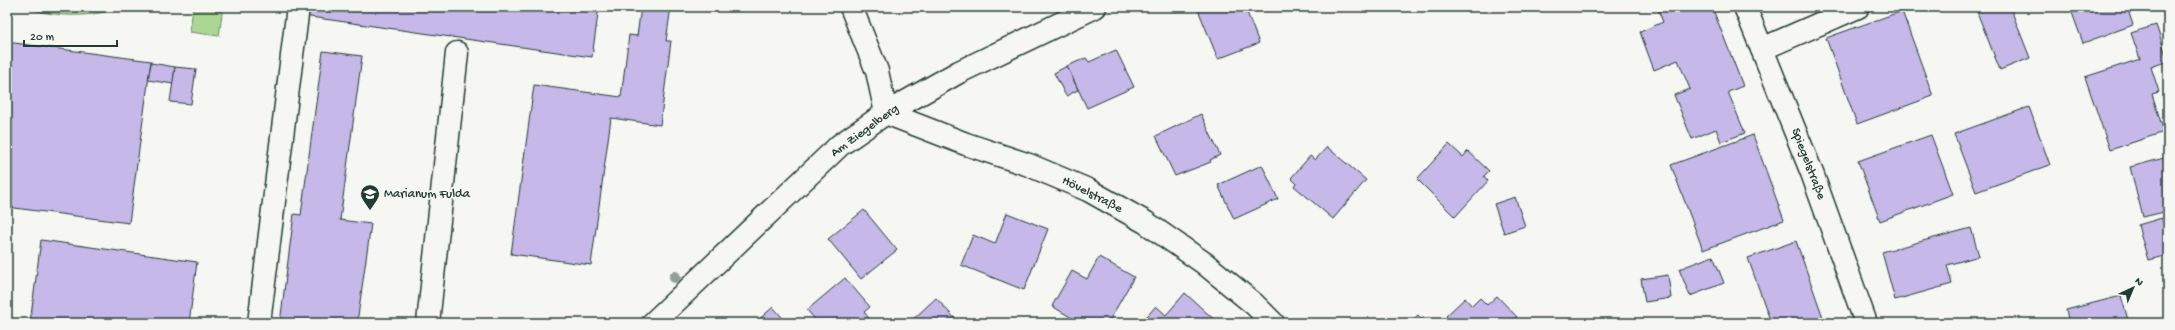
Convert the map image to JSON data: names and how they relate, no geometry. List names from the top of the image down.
{
  "streets": {
    "street": ["Am Ziegelberg", "Spiegelstraße", "Hövelstraße"]
  },
  "crossings": [
    ["Am Ziegelberg", "Hövelstraße"]
  ],
  "places": {
    "school or university": ["Marianum Fulda"]
  },
  "scale_bar": "20 m",
  "north": "top right"
}
